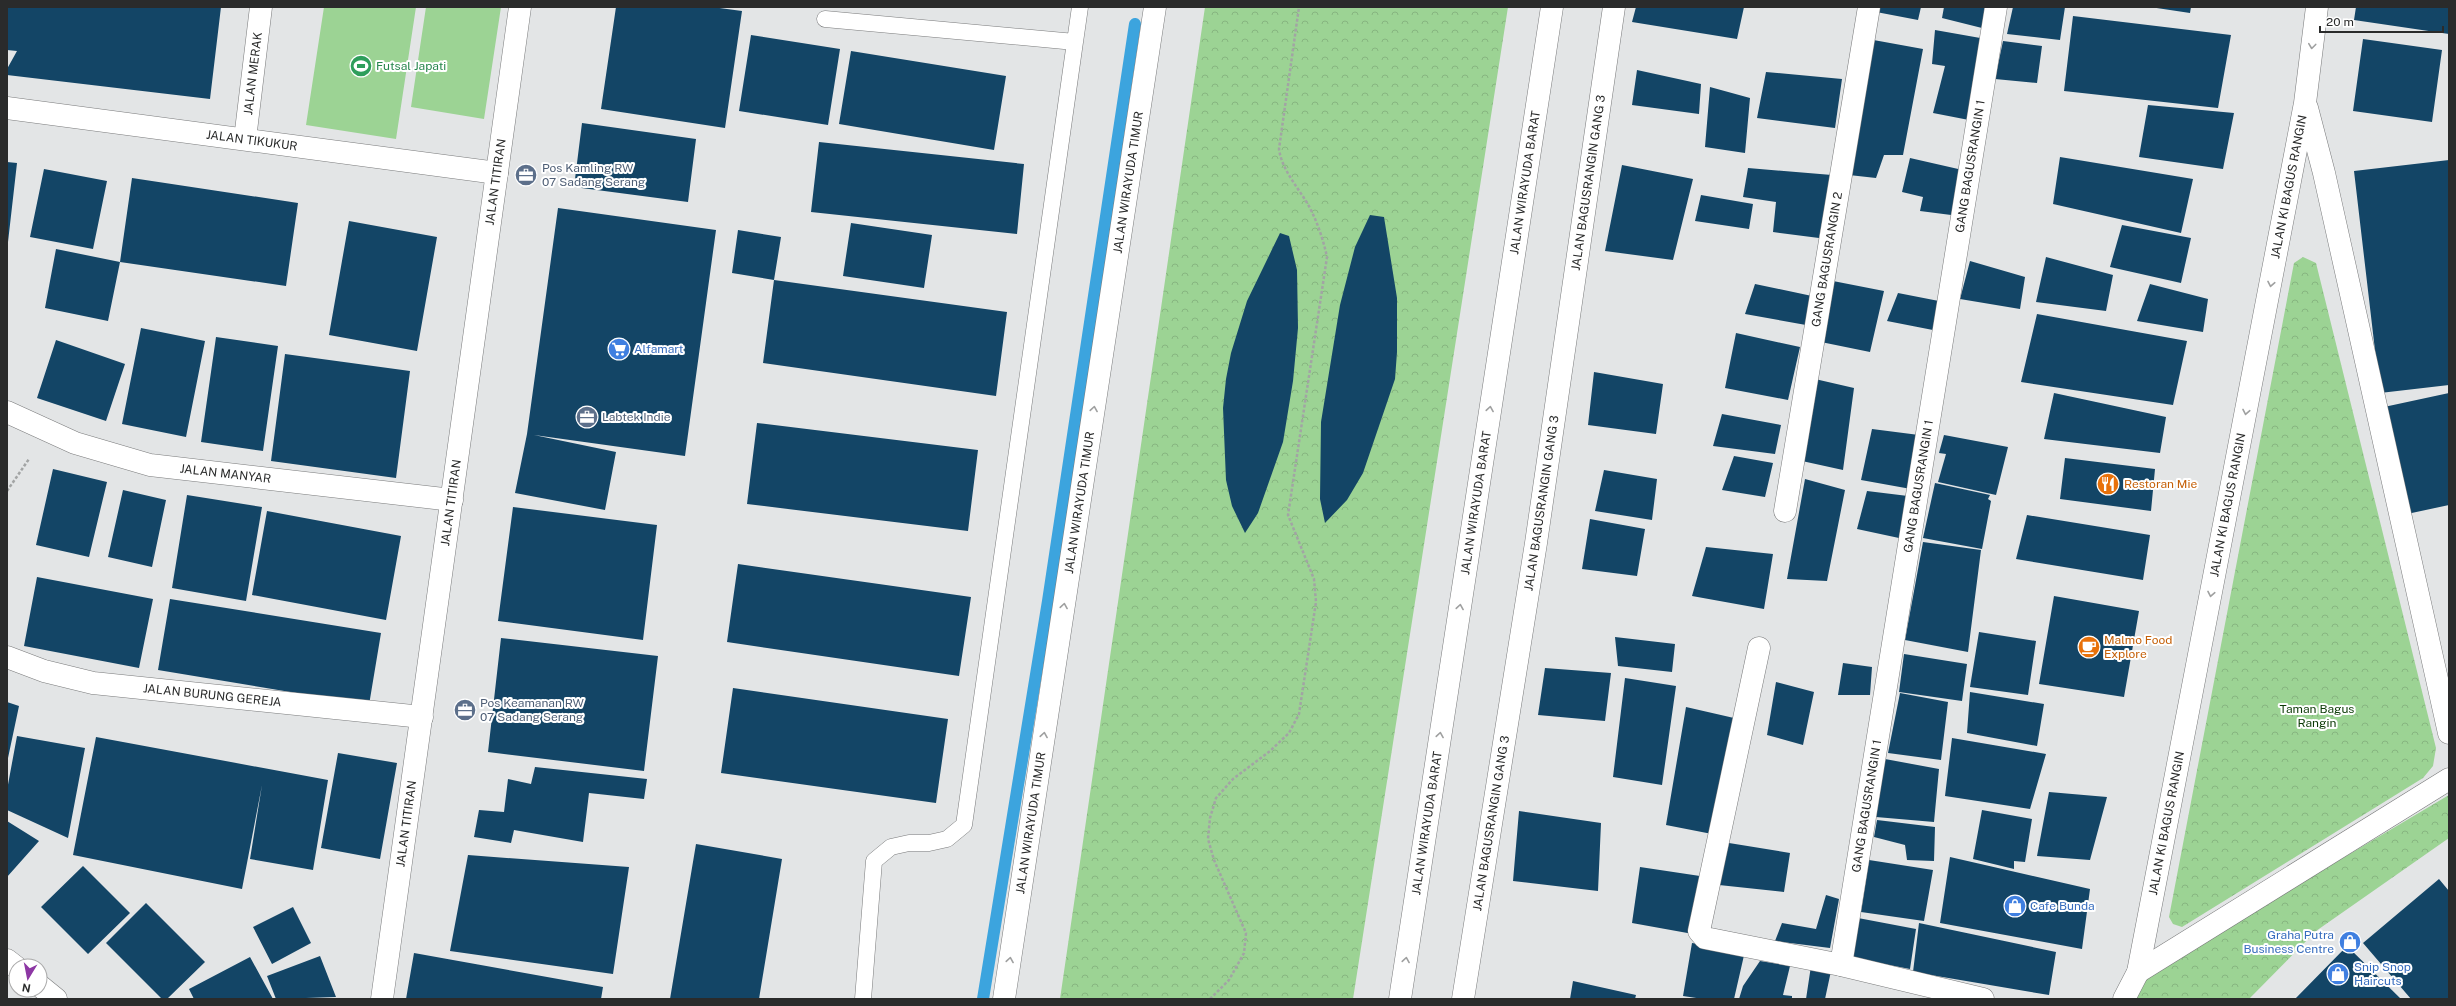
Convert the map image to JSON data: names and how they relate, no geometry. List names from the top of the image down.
{
  "streets": {
    "street": [
      "JALAN MERAK",
      "JALAN TIKUKUR",
      "GANG BAGUSRANGIN 1",
      "JALAN TITIRAN",
      "JALAN WIRAYUDA TIMUR",
      "JALAN WIRAYUDA BARAT",
      "JALAN BAGUSRANGIN GANG 3",
      "JALAN KI BAGUS RANGIN",
      "GANG BAGUSRANGIN 2",
      "JALAN MANYAR",
      "JALAN BURUNG GEREJA"
    ]
  },
  "crossings": [
    ["JALAN MERAK", "JALAN TIKUKUR"],
    ["JALAN TIKUKUR", "JALAN TITIRAN"],
    ["JALAN TITIRAN", "JALAN MANYAR"],
    ["JALAN TITIRAN", "JALAN BURUNG GEREJA"]
  ],
  "one_way": ["JALAN WIRAYUDA TIMUR", "JALAN WIRAYUDA BARAT"],
  "parks": ["Taman Bagus Rangin"],
  "places": {
    "sports": ["Futsal Japati"],
    "office": ["Pos Kamling RW 07 Sadang Serang", "Labtek Indie", "Pos Keamanan RW 07 Sadang Serang"],
    "supermarket": ["Alfamart"],
    "restaurant": ["Restoran Mie"],
    "cafe": ["Malmo Food Explore"],
    "shop": ["Cafe Bunda", "Graha Putra Business Centre", "Snip Snop Haircuts"]
  },
  "scale_bar": "20 m",
  "north": "bottom"
}
